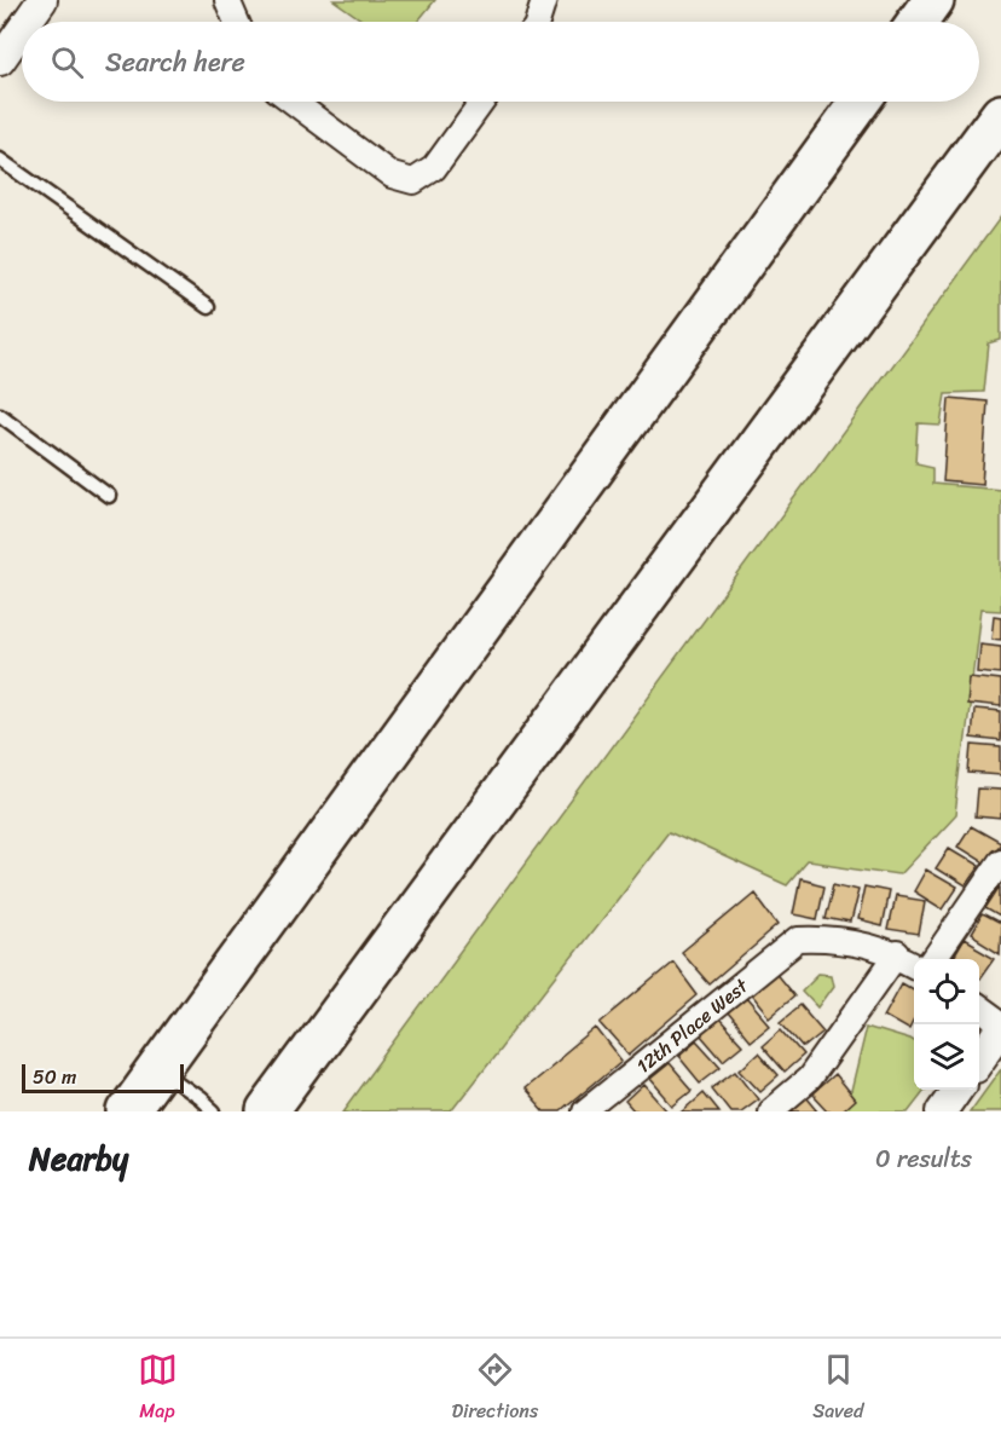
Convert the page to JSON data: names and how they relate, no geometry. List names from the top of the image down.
{
  "streets": {
    "street": ["12th Place West"]
  },
  "scale_bar": "50 m",
  "page": {
    "search": "Search here",
    "scale": "50 m",
    "heading": ["Nearby", "0 results"],
    "nav": ["Map", "Directions", "Saved"]
  }
}
